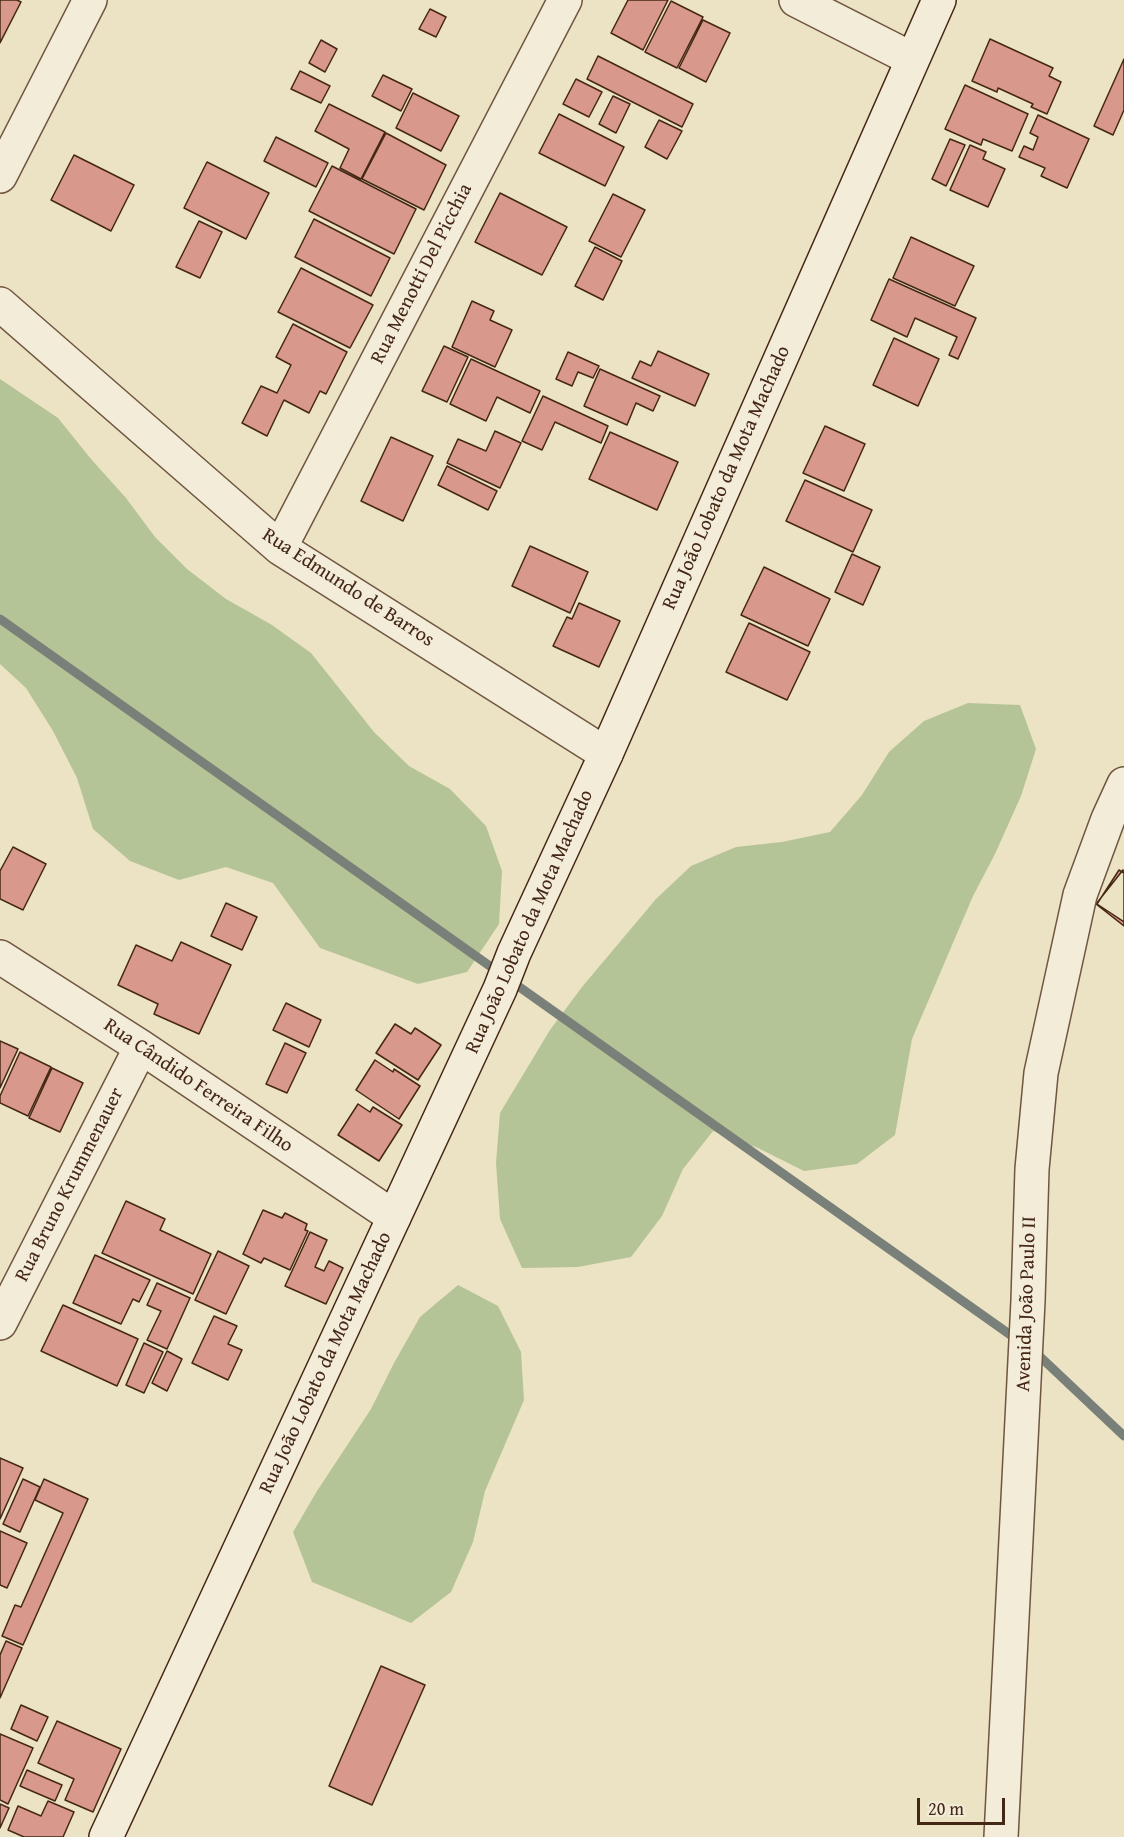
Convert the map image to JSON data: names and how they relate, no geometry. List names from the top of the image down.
{
  "streets": {
    "street": [
      "Rua Menotti Del Picchia",
      "Rua João Lobato da Mota Machado",
      "Rua Edmundo de Barros",
      "Rua Cândido Ferreira Filho",
      "Rua Bruno Krummenauer",
      "Avenida João Paulo II"
    ]
  },
  "crossings": [
    ["Rua Menotti Del Picchia", "Rua Edmundo de Barros"],
    ["Rua João Lobato da Mota Machado", "Rua Edmundo de Barros"],
    ["Rua João Lobato da Mota Machado", "Rua Cândido Ferreira Filho"],
    ["Rua Cândido Ferreira Filho", "Rua Bruno Krummenauer"]
  ],
  "scale_bar": "20 m"
}
